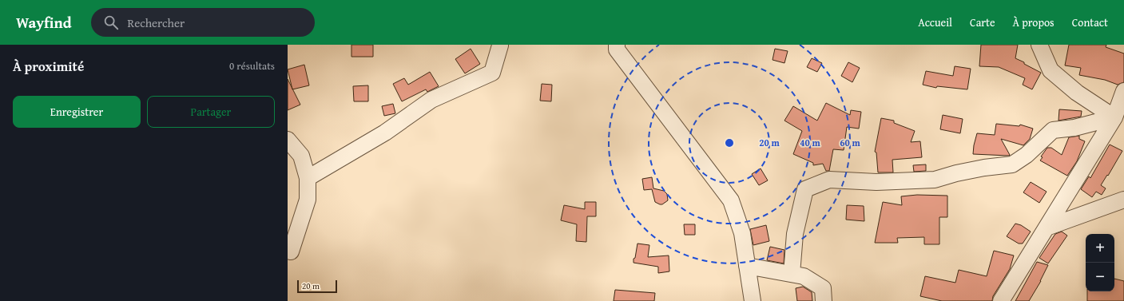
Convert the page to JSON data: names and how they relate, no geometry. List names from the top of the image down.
{
  "scale_bar": "20 m",
  "page": {
    "header": "Wayfind",
    "search": "Rechercher",
    "nav": [
      "Accueil",
      "Carte",
      "À propos",
      "Contact"
    ],
    "heading": ["À proximité", "0 résultats"],
    "buttons": ["Enregistrer", "Partager"],
    "map_buttons": ["+", "−"],
    "scale": "20 m"
  },
  "rings": ["20 m", "40 m", "60 m"]
}
